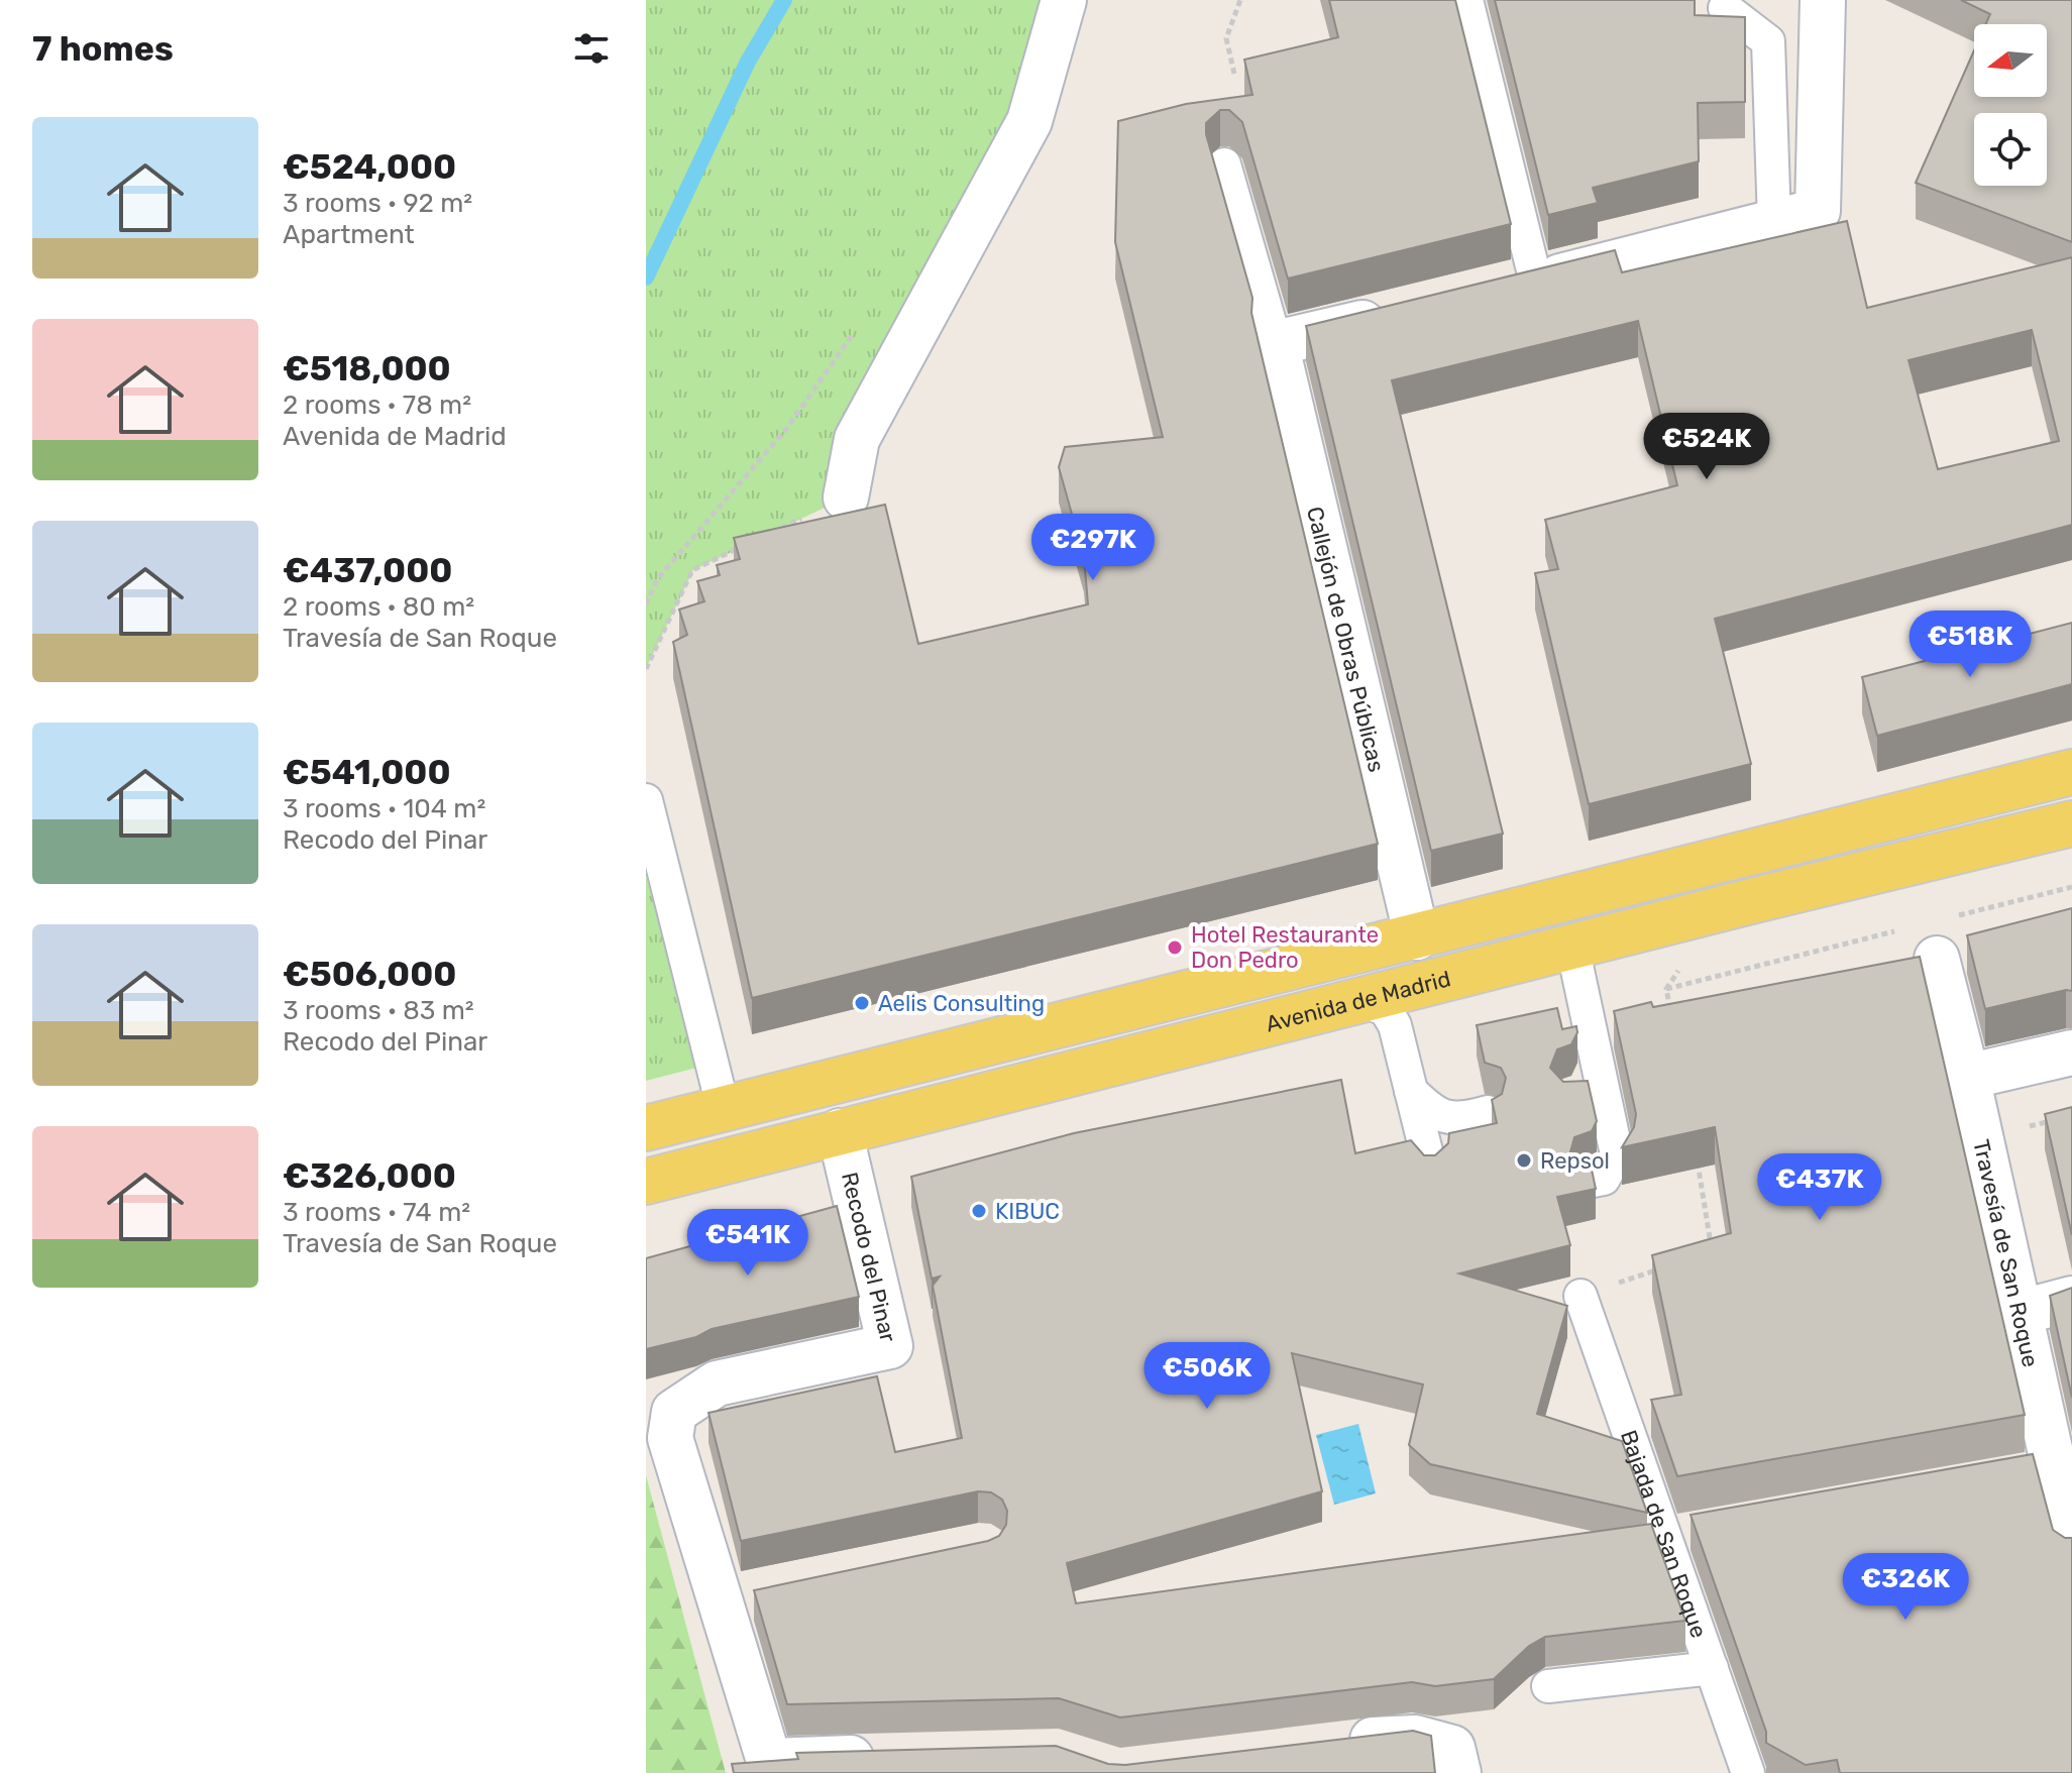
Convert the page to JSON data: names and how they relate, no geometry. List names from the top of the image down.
{
  "streets": {
    "main road": ["Avenida de Madrid"],
    "street": ["Callejón de Obras Públicas", "Travesía de San Roque", "Recodo del Pinar"],
    "lane": ["Bajada de San Roque"]
  },
  "crossings": [
    ["Avenida de Madrid", "Recodo del Pinar"]
  ],
  "places": [
    "Hotel Restaurante Don Pedro",
    "Aelis Consulting",
    "Repsol",
    "KIBUC"
  ],
  "north": "left",
  "page": {
    "heading": "7 homes",
    "list": [
      {
        "name": "€524,000",
        "note": "3 rooms · 92 m² · Apartment"
      },
      {
        "name": "€518,000",
        "note": "2 rooms · 78 m² · Avenida de Madrid"
      },
      {
        "name": "€437,000",
        "note": "2 rooms · 80 m² · Travesía de San Roque"
      },
      {
        "name": "€541,000",
        "note": "3 rooms · 104 m² · Recodo del Pinar"
      },
      {
        "name": "€506,000",
        "note": "3 rooms · 83 m² · Recodo del Pinar"
      },
      {
        "name": "€326,000",
        "note": "3 rooms · 74 m² · Travesía de San Roque"
      }
    ],
    "price": [
      "€524K",
      "€297K",
      "€518K",
      "€437K",
      "€541K",
      "€506K",
      "€326K"
    ]
  }
}
